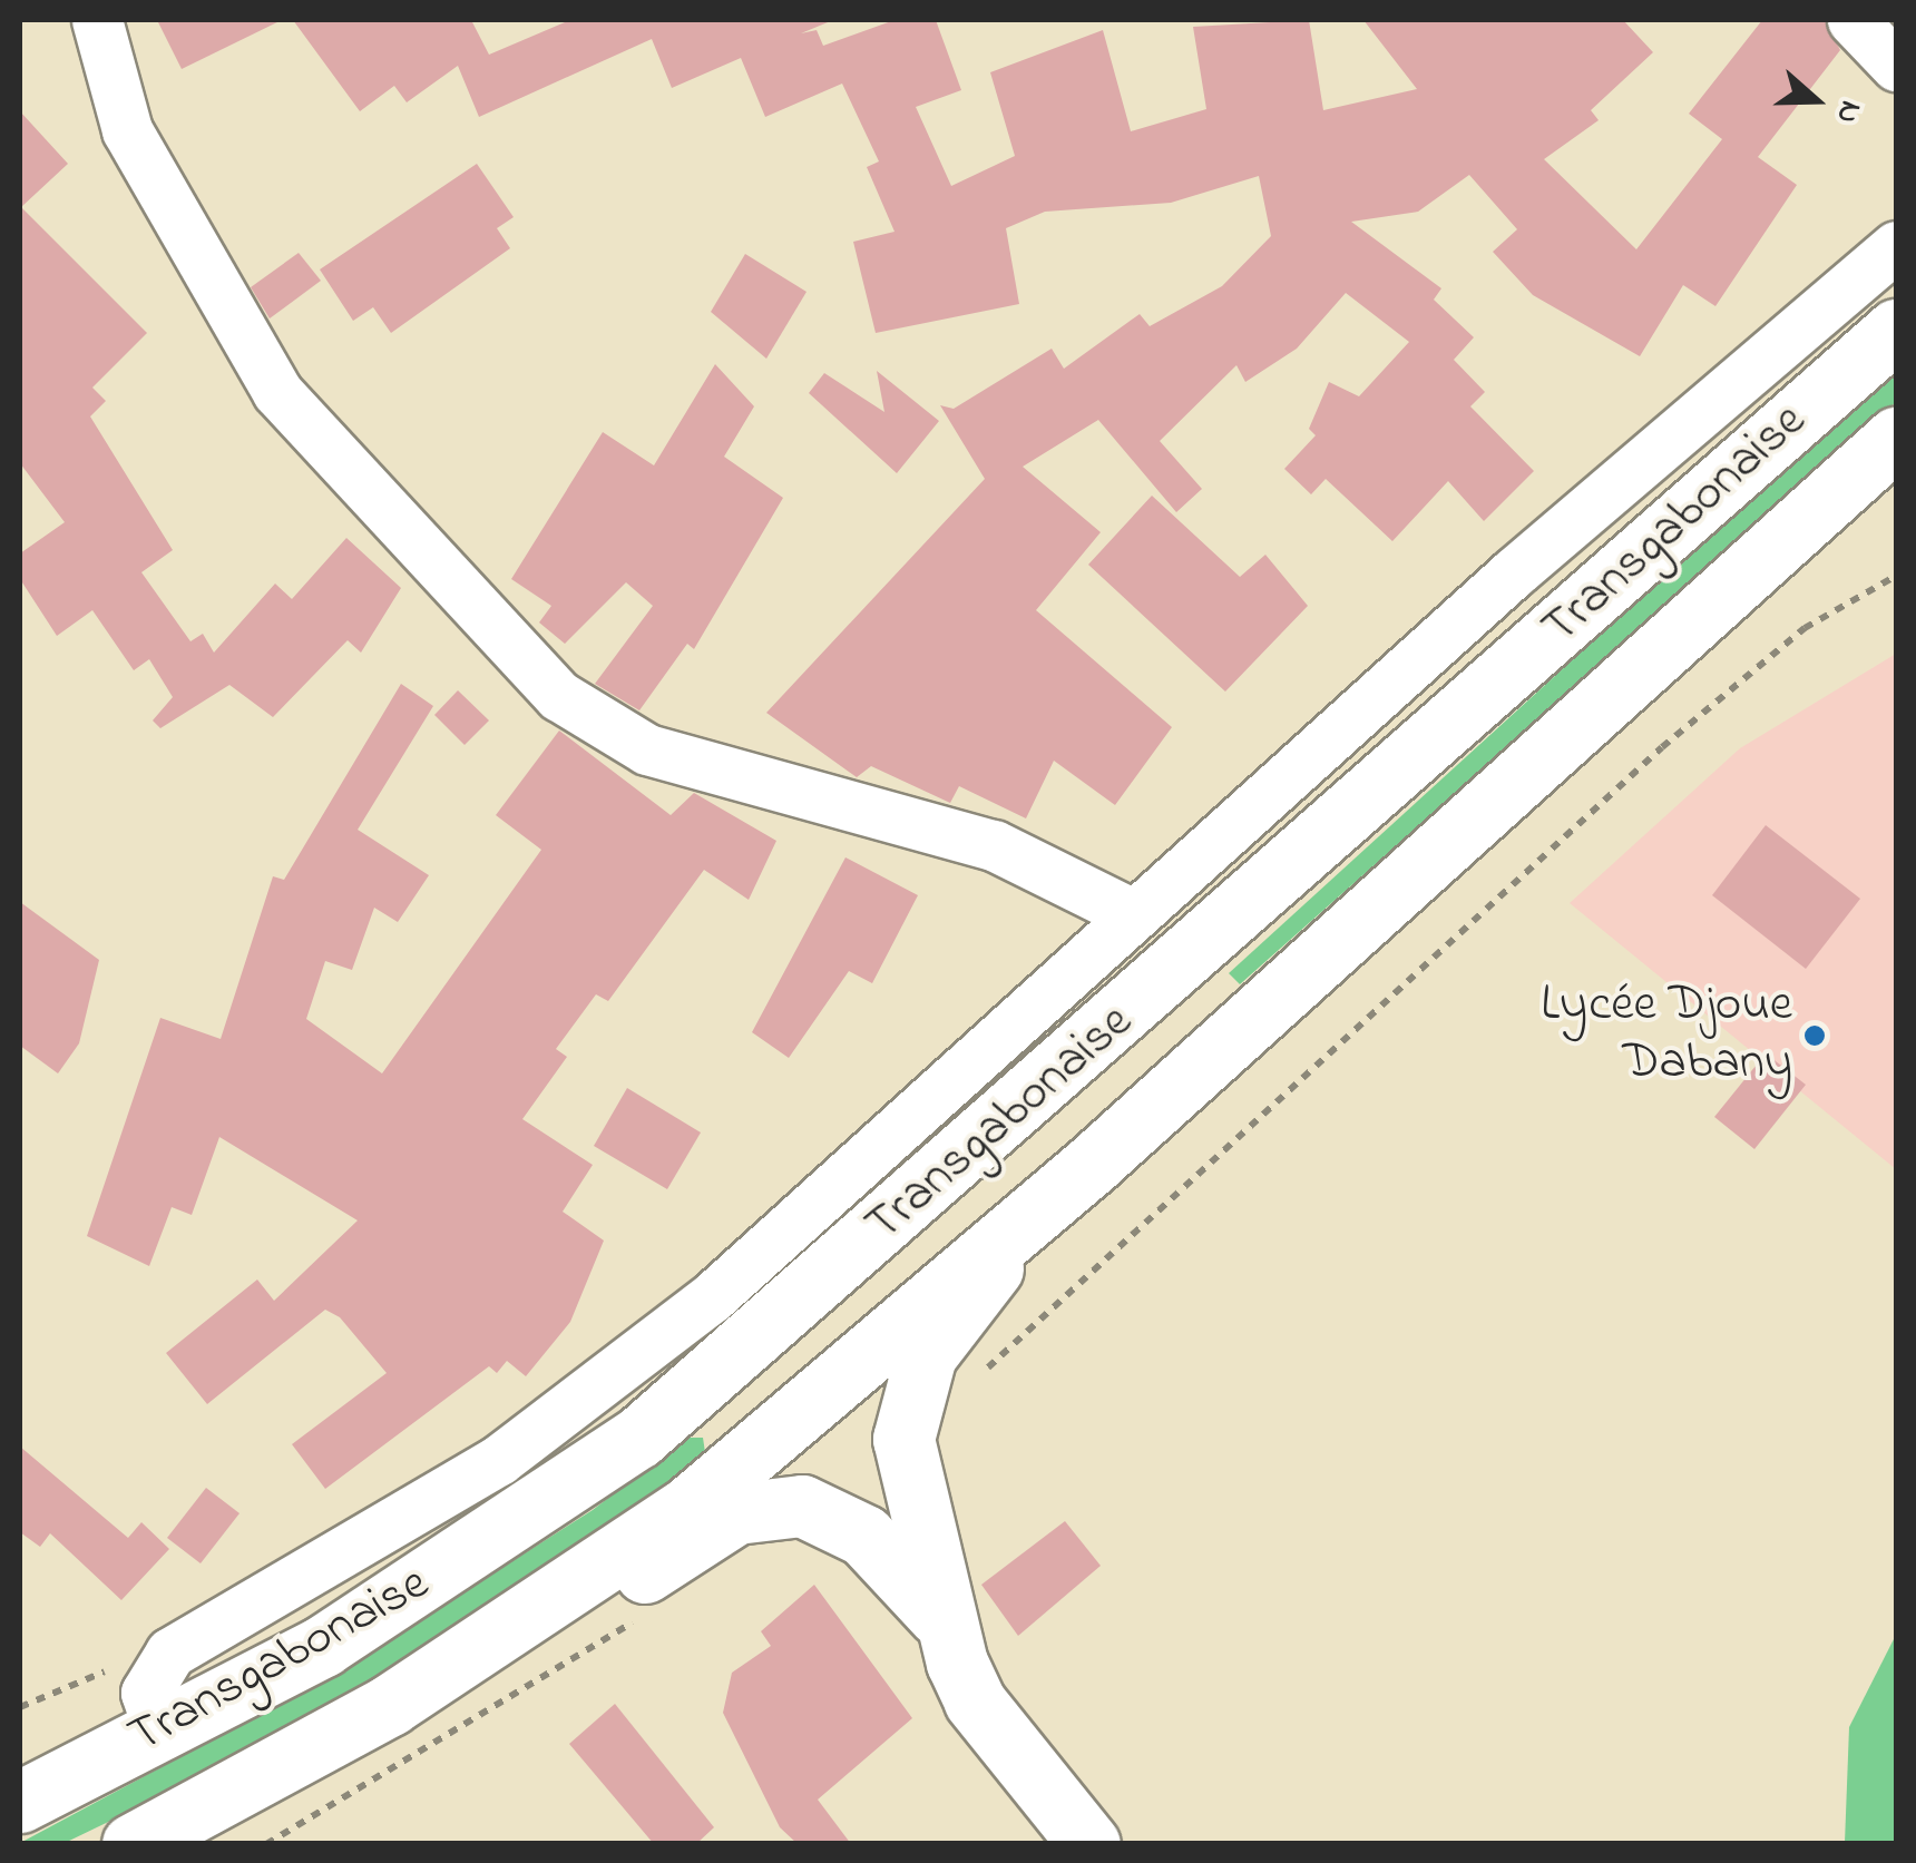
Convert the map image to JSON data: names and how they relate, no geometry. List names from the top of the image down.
{
  "streets": {
    "main road": ["Transgabonaise"]
  },
  "places": ["Lycée Djoue Dabany"],
  "north": "right"
}
